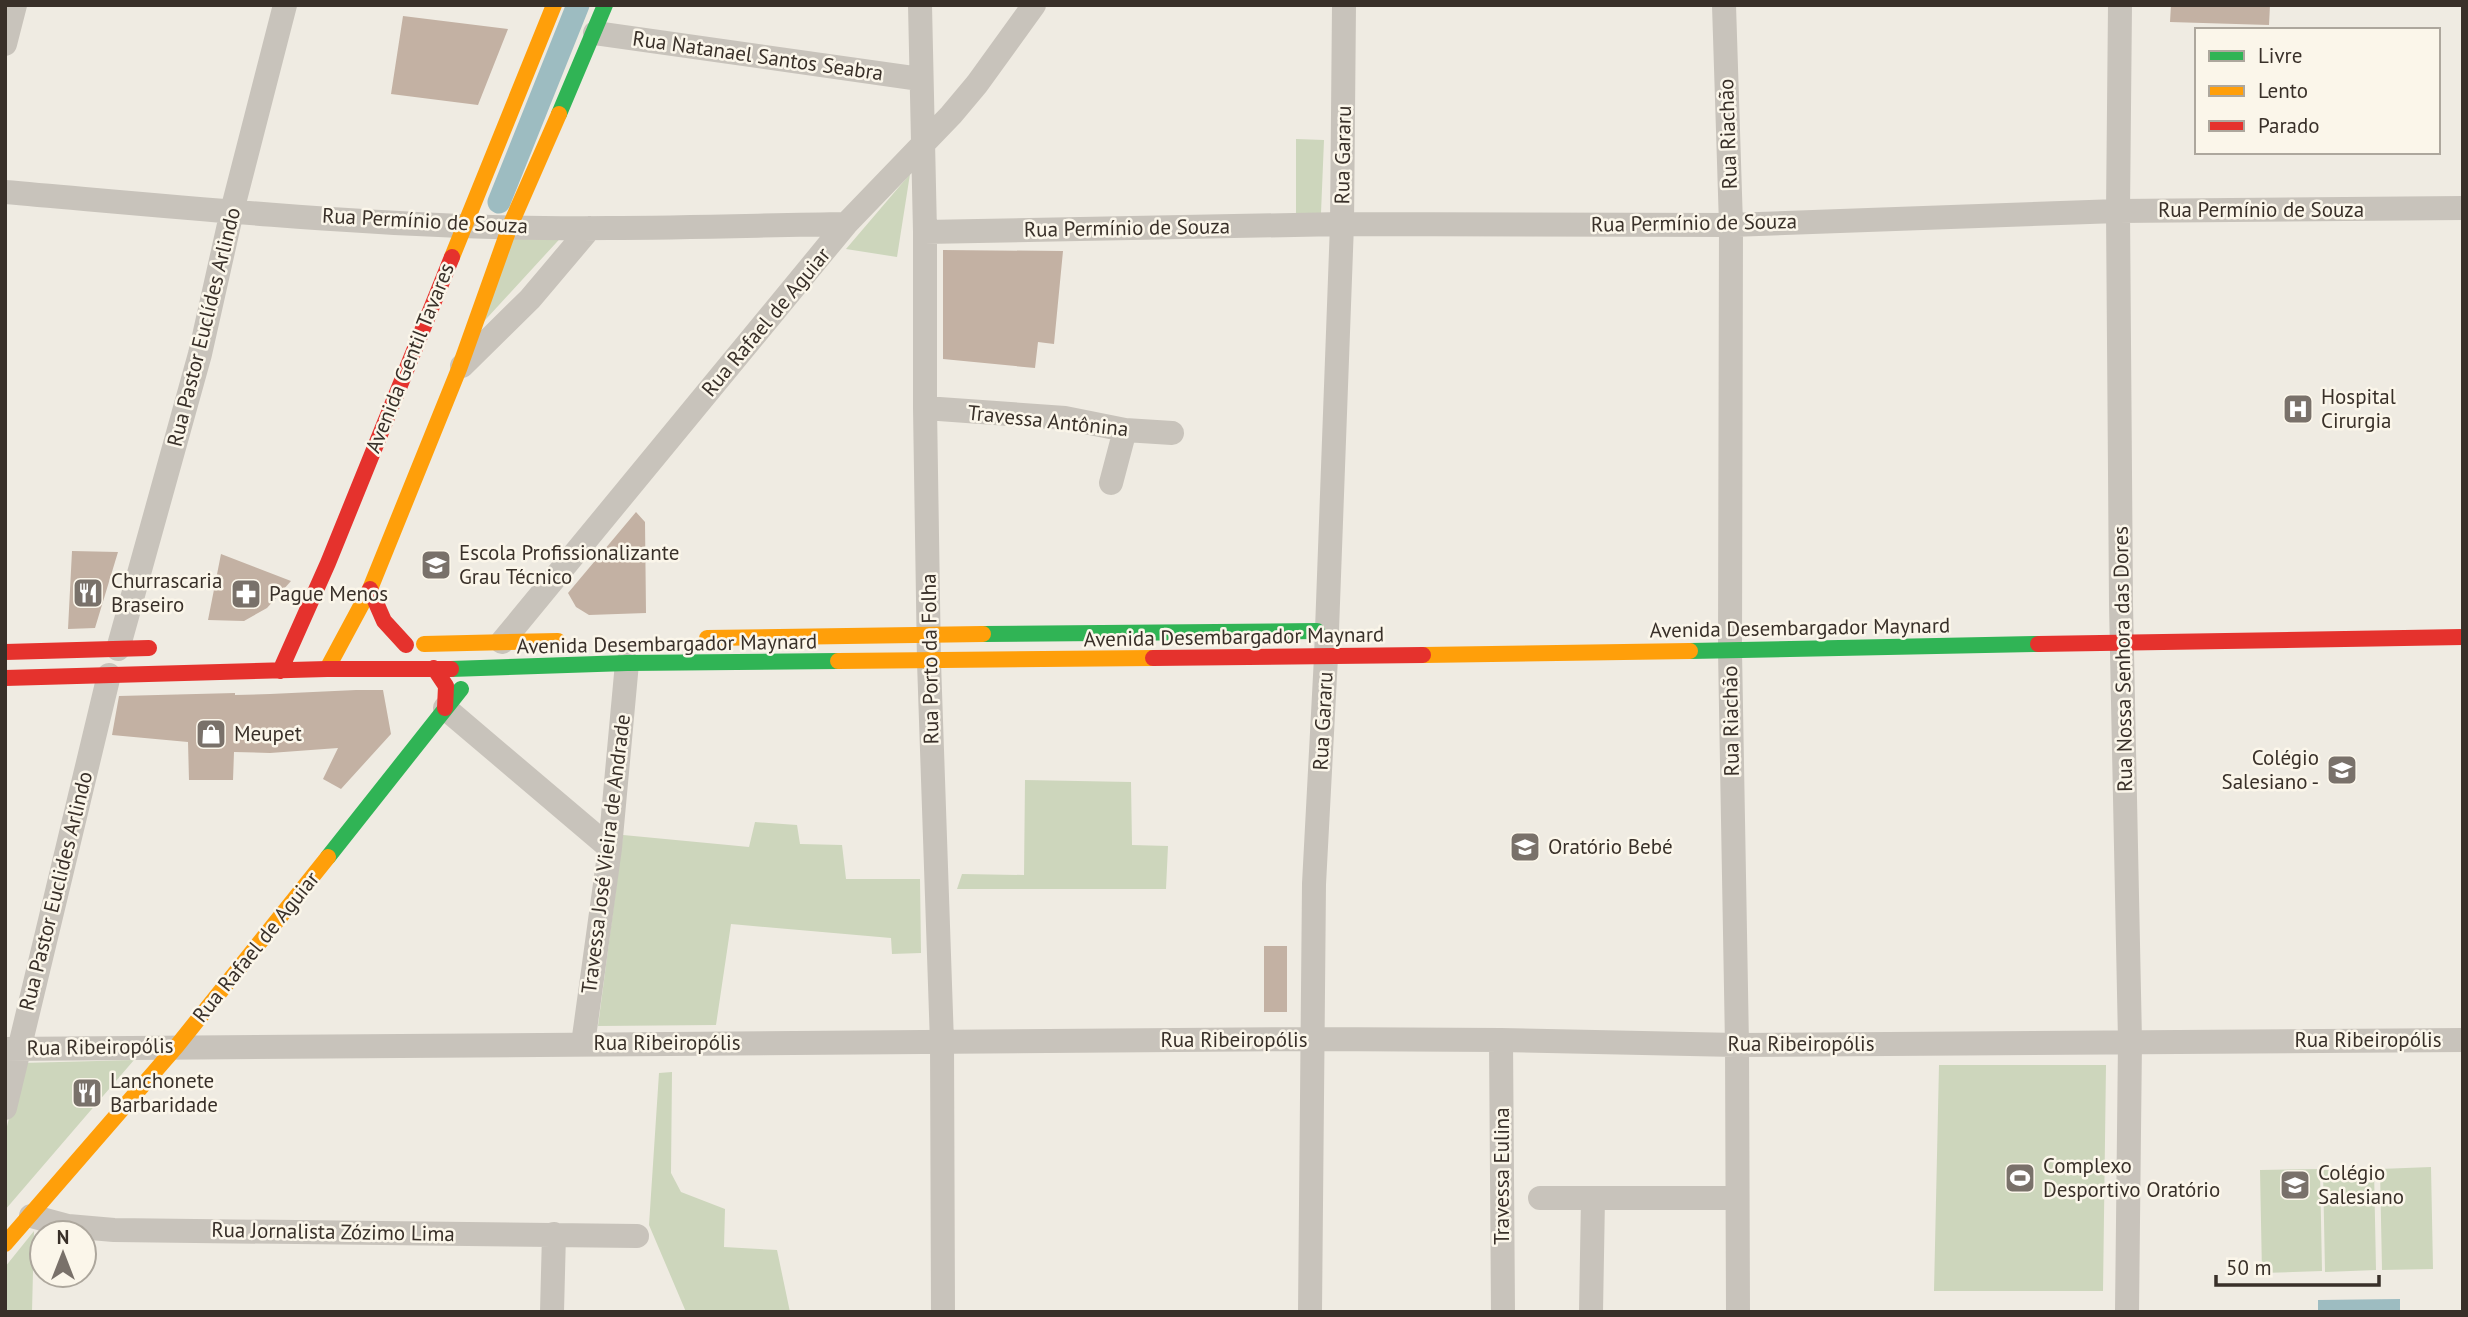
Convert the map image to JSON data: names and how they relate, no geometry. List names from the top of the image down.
{
  "streets": {
    "main road": ["Rua Rafael de Aguiar", "Avenida Gentil Tavares", "Avenida Desembargador Maynard"],
    "street": [
      "Rua Natanael Santos Seabra",
      "Rua Riachão",
      "Rua Gararu",
      "Rua Permínio de Souza",
      "Rua Pastor Euclídes Arlindo",
      "Travessa Antônina",
      "Rua Porto da Folha",
      "Rua Nossa Senhora das Dores",
      "Travessa José Vieira de Andrade",
      "Rua Pastor Euclides Arlindo",
      "Rua Ribeiropólis",
      "Travessa Eulina",
      "Rua Jornalista Zózimo Lima"
    ]
  },
  "crossings": [
    ["Rua Natanael Santos Seabra", "Rua Porto da Folha"],
    ["Rua Riachão", "Rua Permínio de Souza"],
    ["Rua Riachão", "Avenida Desembargador Maynard"],
    ["Rua Riachão", "Rua Ribeiropólis"],
    ["Rua Gararu", "Rua Permínio de Souza"],
    ["Rua Gararu", "Avenida Desembargador Maynard"],
    ["Rua Gararu", "Rua Ribeiropólis"],
    ["Rua Permínio de Souza", "Rua Rafael de Aguiar"],
    ["Rua Permínio de Souza", "Rua Pastor Euclídes Arlindo"],
    ["Rua Permínio de Souza", "Avenida Gentil Tavares"],
    ["Rua Permínio de Souza", "Rua Porto da Folha"],
    ["Rua Permínio de Souza", "Rua Nossa Senhora das Dores"],
    ["Rua Rafael de Aguiar", "Avenida Desembargador Maynard"],
    ["Rua Rafael de Aguiar", "Rua Porto da Folha"],
    ["Rua Rafael de Aguiar", "Rua Ribeiropólis"],
    ["Rua Rafael de Aguiar", "Rua Jornalista Zózimo Lima"],
    ["Avenida Gentil Tavares", "Avenida Desembargador Maynard"],
    ["Travessa Antônina", "Rua Porto da Folha"],
    ["Avenida Desembargador Maynard", "Rua Porto da Folha"],
    ["Avenida Desembargador Maynard", "Rua Nossa Senhora das Dores"],
    ["Avenida Desembargador Maynard", "Travessa José Vieira de Andrade"],
    ["Avenida Desembargador Maynard", "Rua Pastor Euclides Arlindo"],
    ["Rua Porto da Folha", "Rua Ribeiropólis"],
    ["Rua Nossa Senhora das Dores", "Rua Ribeiropólis"],
    ["Travessa José Vieira de Andrade", "Rua Ribeiropólis"],
    ["Rua Pastor Euclides Arlindo", "Rua Ribeiropólis"],
    ["Rua Ribeiropólis", "Travessa Eulina"]
  ],
  "places": {
    "hospital": ["Hospital Cirurgia"],
    "school or university": [
      "Escola Profissionalizante Grau Técnico",
      "Colégio Salesiano -",
      "Oratório Bebé",
      "Colégio Salesiano"
    ],
    "restaurant": ["Churrascaria Braseiro", "Lanchonete Barbaridade"],
    "pharmacy": ["Pague Menos"],
    "shop": ["Meupet"],
    "sports": ["Complexo Desportivo Oratório"]
  },
  "legend": ["Livre", "Lento", "Parado"],
  "scale_bar": "50 m",
  "north": "top"
}
